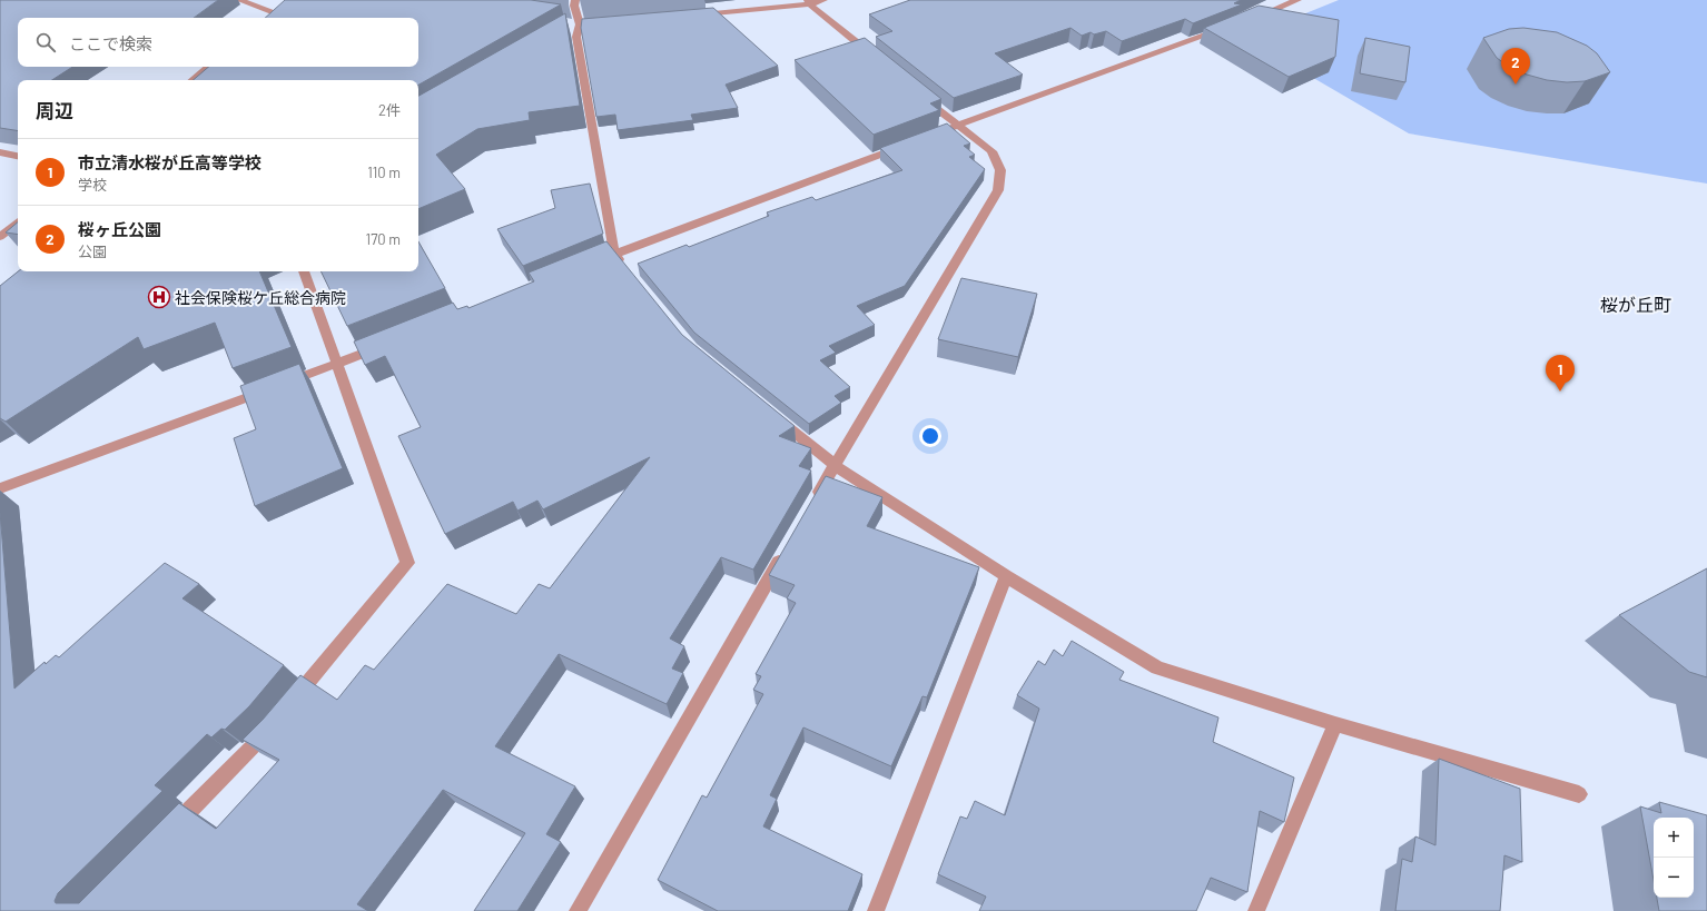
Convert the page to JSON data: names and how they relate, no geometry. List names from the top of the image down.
{
  "districts": ["桜が丘町"],
  "places": {
    "hospital": ["社会保険桜ケ丘総合病院"]
  },
  "page": {
    "search": "ここで検索",
    "pins": ["2", "1"],
    "heading": ["周辺", "2件"],
    "list": [
      {
        "mark": "1",
        "name": "市立清水桜が丘高等学校",
        "note": "学校",
        "value": "110 m"
      },
      {
        "mark": "2",
        "name": "桜ヶ丘公園",
        "note": "公園",
        "value": "170 m"
      }
    ],
    "map_buttons": ["+", "−"]
  }
}
